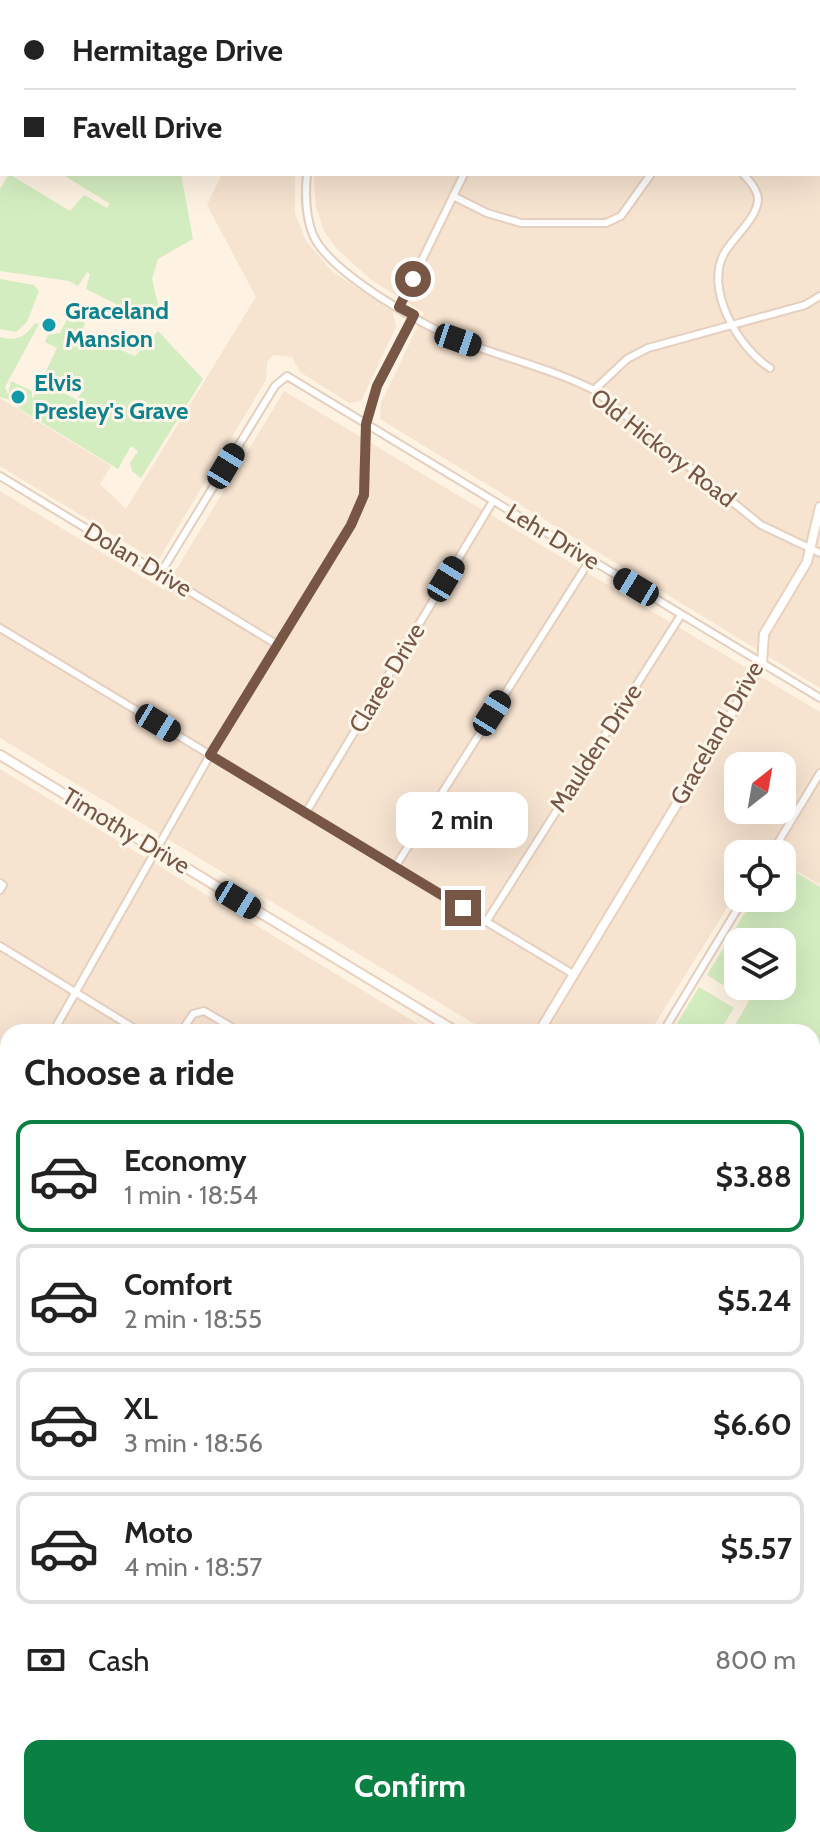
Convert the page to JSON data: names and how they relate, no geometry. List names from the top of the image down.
{
  "streets": {
    "street": [
      "Old Hickory Road",
      "Lehr Drive",
      "Dolan Drive",
      "Claree Drive",
      "Graceland Drive",
      "Maulden Drive",
      "Timothy Drive"
    ]
  },
  "crossings": [
    ["Old Hickory Road", "Graceland Drive"],
    ["Lehr Drive", "Dolan Drive"],
    ["Lehr Drive", "Claree Drive"],
    ["Lehr Drive", "Graceland Drive"],
    ["Lehr Drive", "Maulden Drive"]
  ],
  "places": ["Graceland Mansion", "Elvis Presley's Grave"],
  "north": "top right",
  "page": {
    "banner": ["Hermitage Drive", "Favell Drive"],
    "bubble": "2 min",
    "heading": "Choose a ride",
    "list": [
      {
        "name": "Economy",
        "note": "1 min · 18:54",
        "value": "$3.88"
      },
      {
        "name": "Comfort",
        "note": "2 min · 18:55",
        "value": "$5.24"
      },
      {
        "name": "XL",
        "note": "3 min · 18:56",
        "value": "$6.60"
      },
      {
        "name": "Moto",
        "note": "4 min · 18:57",
        "value": "$5.57"
      }
    ],
    "pay": ["Cash", "800 m"],
    "buttons": "Confirm"
  }
}
